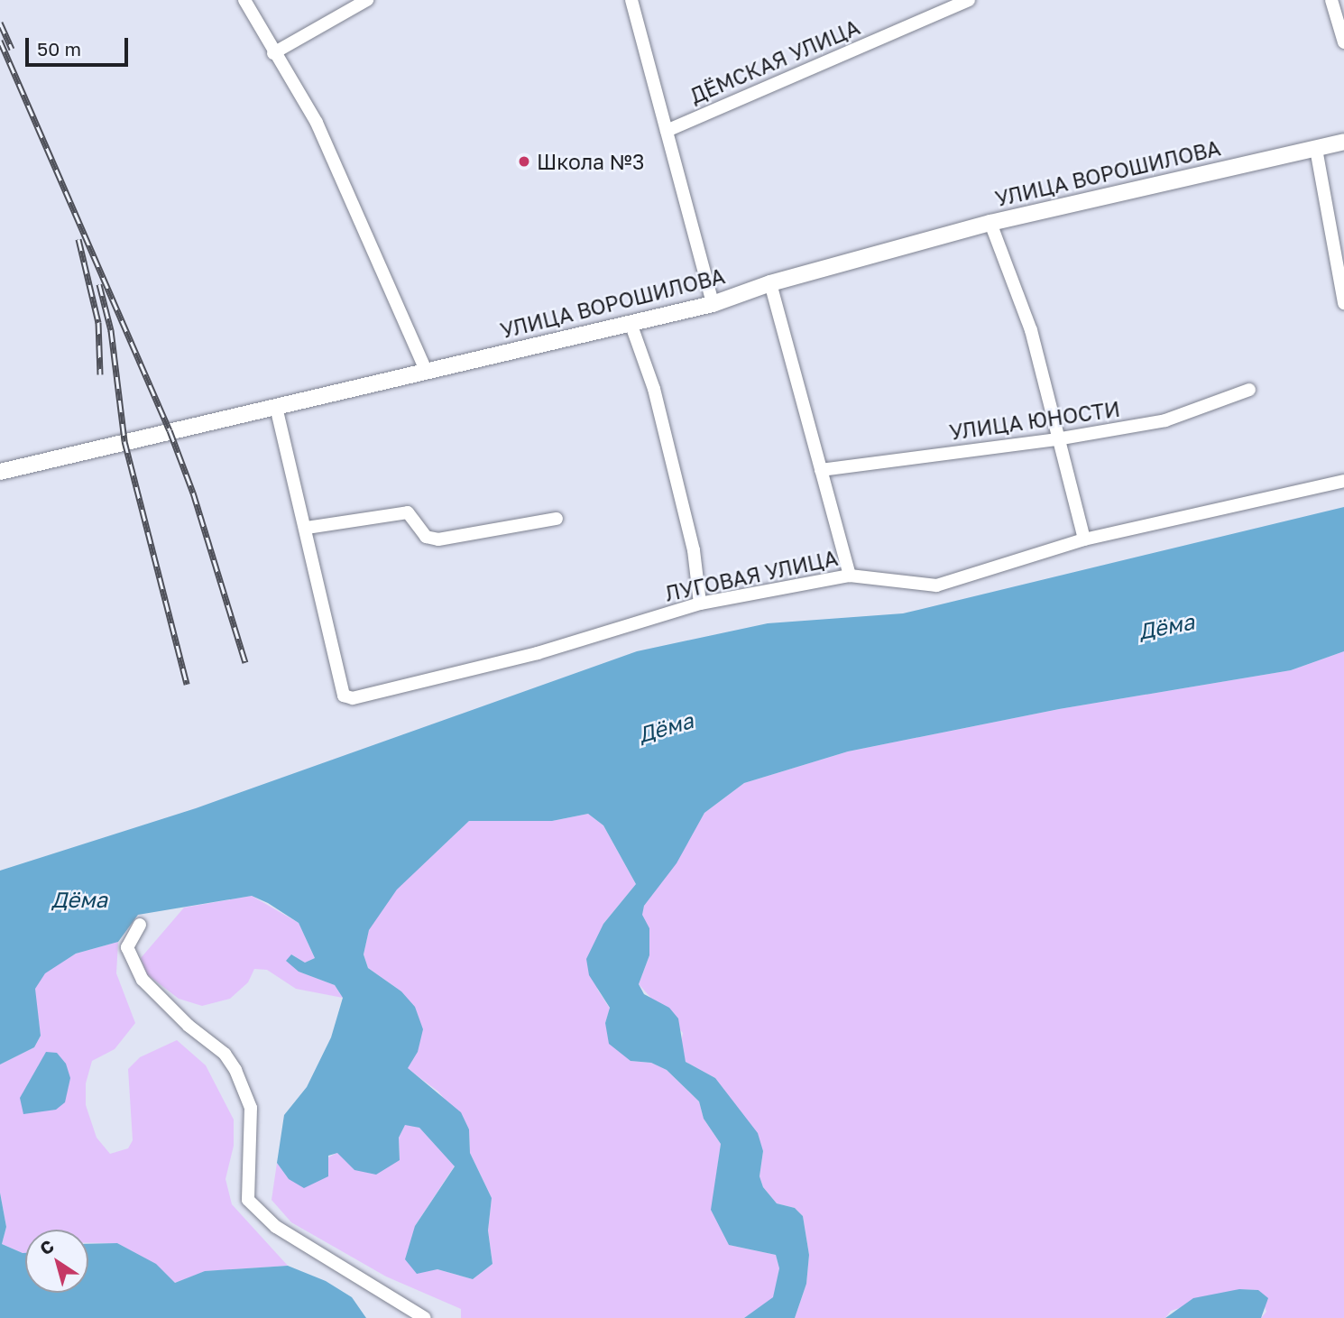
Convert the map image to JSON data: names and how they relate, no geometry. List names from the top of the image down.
{
  "streets": {
    "street": [
      "ДЁМСКАЯ УЛИЦА",
      "УЛИЦА ВОРОШИЛОВА",
      "УЛИЦА ЮНОСТИ",
      "ЛУГОВАЯ УЛИЦА"
    ]
  },
  "water": ["Дёма"],
  "places": ["Школа №3"],
  "scale_bar": "50 m",
  "north": "top left"
}
